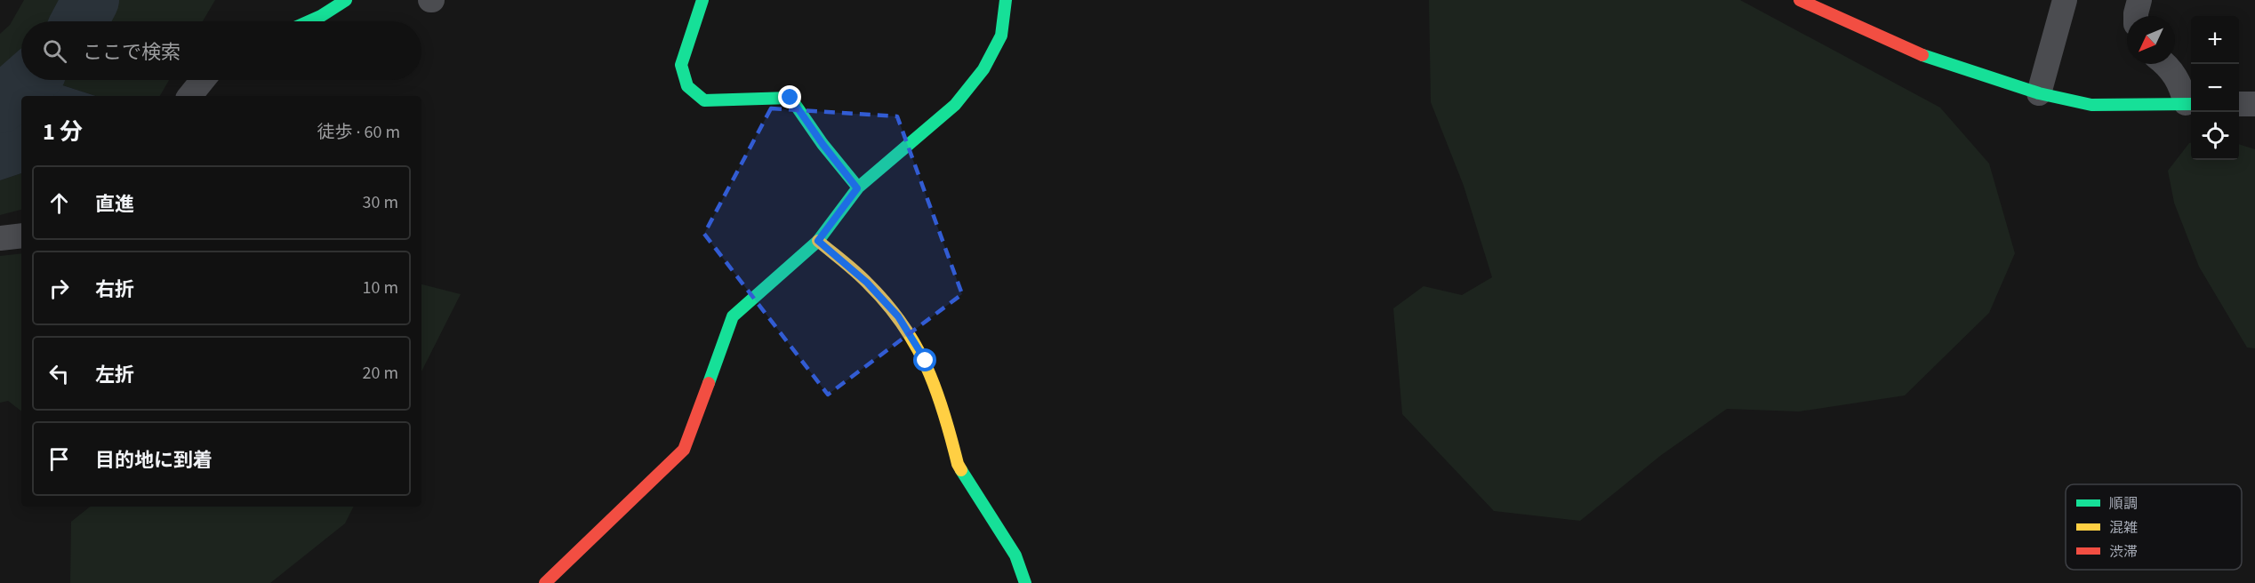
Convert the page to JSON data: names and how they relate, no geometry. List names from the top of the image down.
{
  "legend": ["順調", "混雑", "渋滞"],
  "north": "bottom left",
  "page": {
    "map_buttons": ["+", "−"],
    "search": "ここで検索",
    "heading": ["1 分", "徒歩 · 60 m"],
    "list": [
      ["直進", "30 m"],
      ["右折", "10 m"],
      ["左折", "20 m"],
      "目的地に到着"
    ]
  }
}
